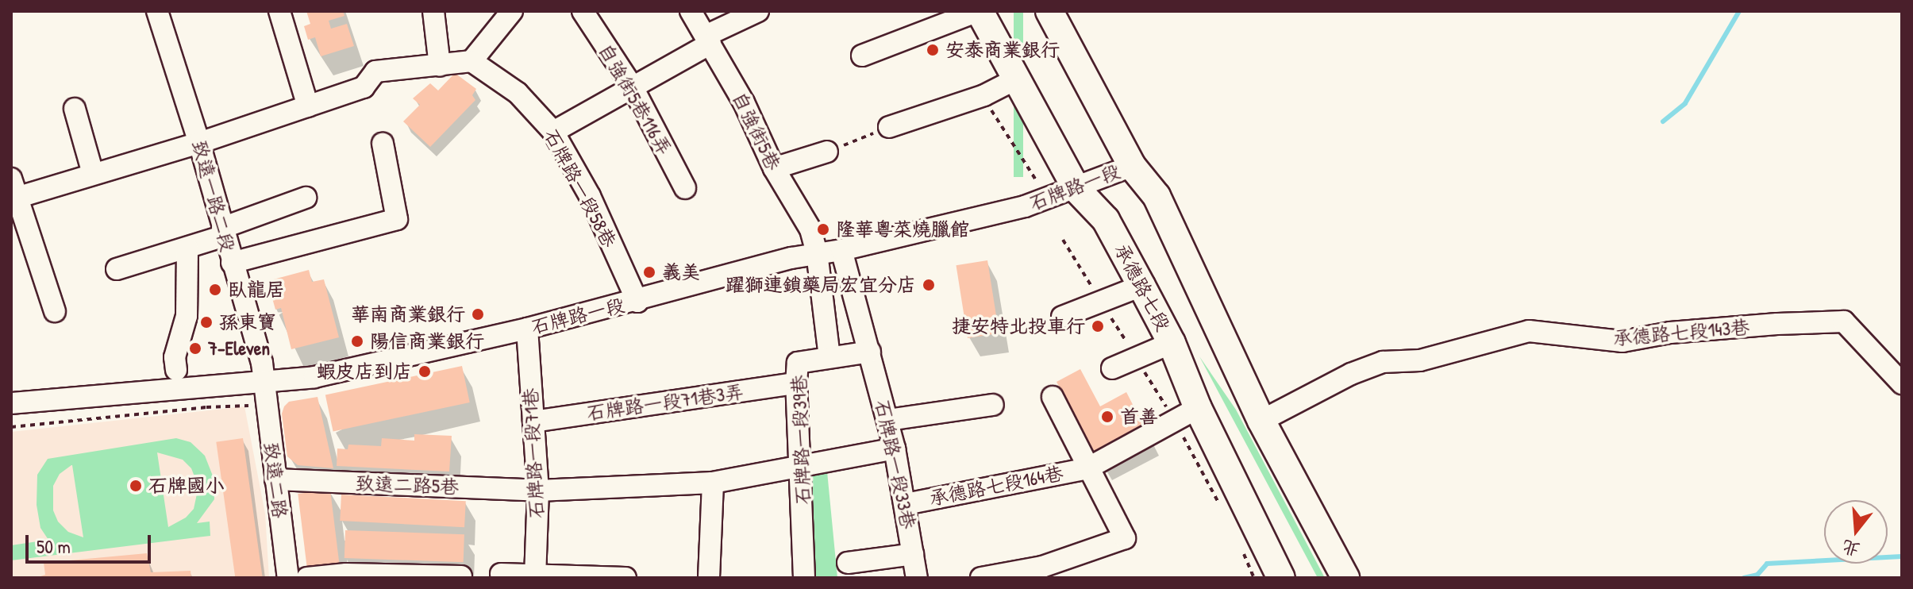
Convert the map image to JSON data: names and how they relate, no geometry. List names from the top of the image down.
{
  "streets": {
    "main road": ["承德路七段"],
    "street": [
      "自強街5巷116弄",
      "自強街5巷",
      "石牌路一段",
      "石牌路一段58巷",
      "致遠一路二段",
      "承德路七段143巷",
      "石牌路一段71巷3弄",
      "石牌路一段39巷",
      "石牌路一段71巷",
      "石牌路一段33巷",
      "致遠二路",
      "致遠二路5巷",
      "承德路七段164巷"
    ]
  },
  "crossings": [
    ["自強街5巷", "石牌路一段"],
    ["自強街5巷", "石牌路一段39巷"],
    ["石牌路一段", "石牌路一段58巷"],
    ["石牌路一段", "致遠一路二段"],
    ["石牌路一段", "承德路七段"],
    ["石牌路一段", "石牌路一段39巷"],
    ["石牌路一段", "石牌路一段71巷"],
    ["石牌路一段", "石牌路一段33巷"],
    ["石牌路一段", "致遠二路"],
    ["致遠一路二段", "致遠二路"],
    ["承德路七段", "承德路七段164巷"],
    ["石牌路一段71巷3弄", "石牌路一段39巷"],
    ["石牌路一段71巷3弄", "石牌路一段71巷"],
    ["石牌路一段39巷", "致遠二路5巷"],
    ["石牌路一段71巷", "致遠二路5巷"],
    ["石牌路一段33巷", "致遠二路5巷"],
    ["石牌路一段33巷", "承德路七段164巷"],
    ["致遠二路", "致遠二路5巷"]
  ],
  "places": [
    "安泰商業銀行",
    "隆華粵菜燒臘館",
    "義美",
    "躍獅連鎖藥局宏宜分店",
    "臥龍居",
    "華南商業銀行",
    "孫東寶",
    "捷安特北投車行",
    "陽信商業銀行",
    "7-Eleven",
    "蝦皮店到店",
    "首善",
    "石牌國小"
  ],
  "scale_bar": "50 m",
  "north": "bottom"
}
